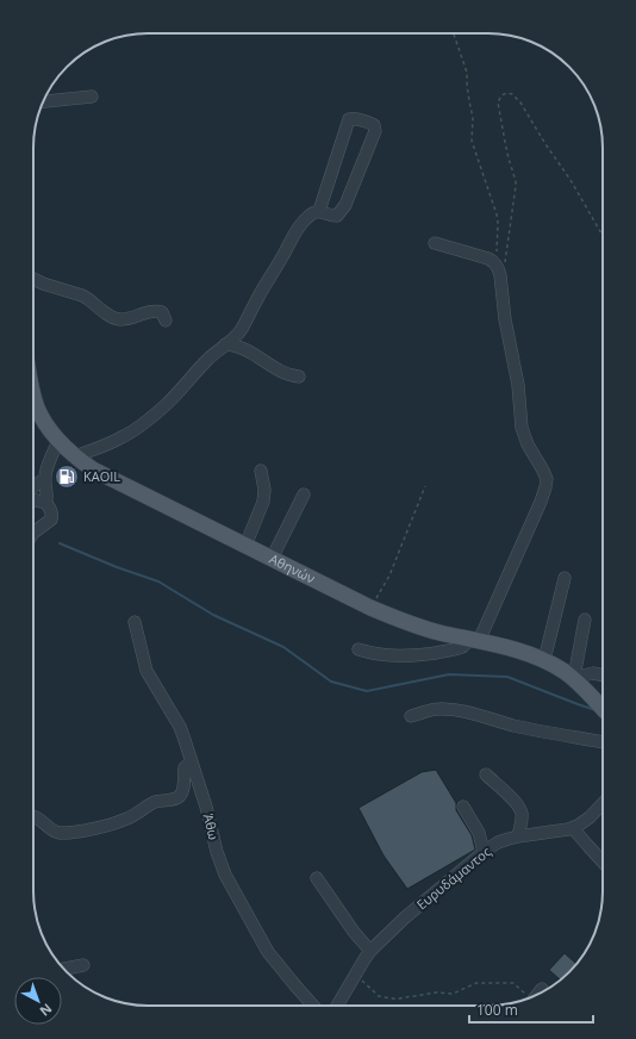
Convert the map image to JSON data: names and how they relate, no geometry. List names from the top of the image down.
{
  "streets": {
    "main road": ["Αθηνών"],
    "street": ["Άθω", "Ευρυδάμαντος"]
  },
  "places": {
    "fuel station": ["KAOIL"]
  },
  "scale_bar": "100 m",
  "north": "bottom right"
}
